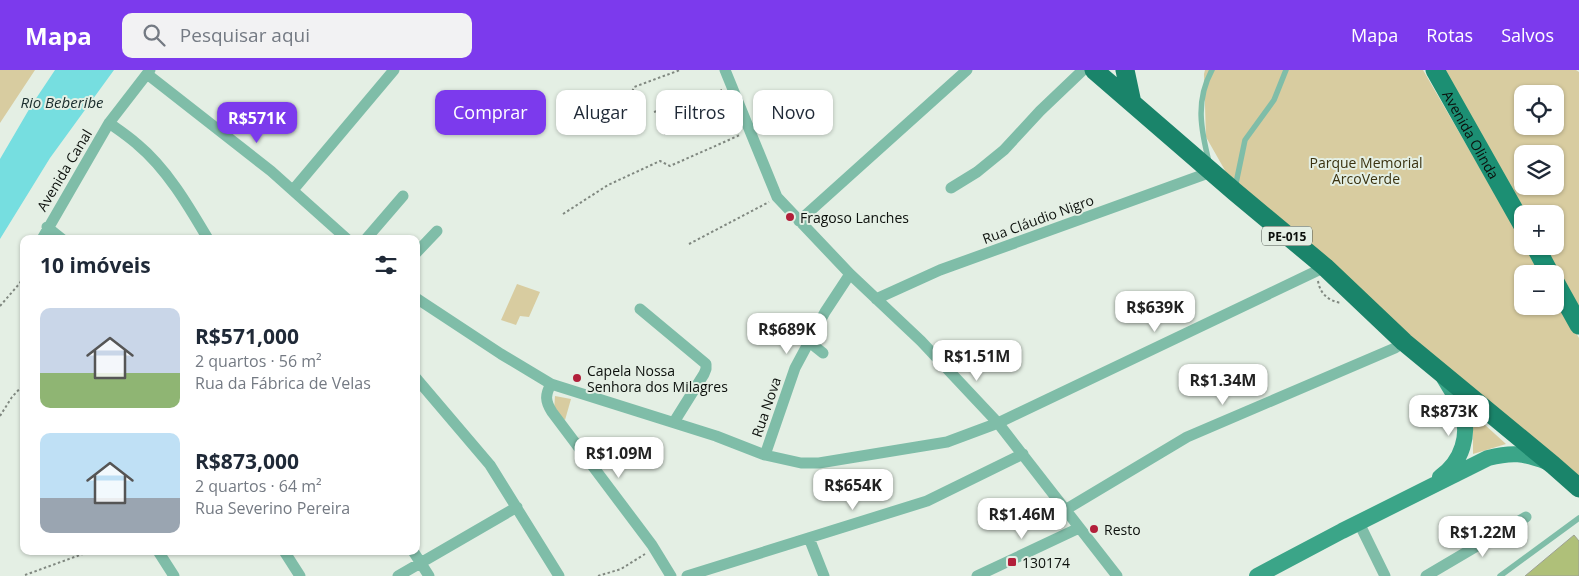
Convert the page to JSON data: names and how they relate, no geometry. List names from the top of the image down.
{
  "streets": {
    "highway": ["PE-015"],
    "main road": ["Avenida Olinda"],
    "street": ["Avenida Canal", "Rua Cláudio Nigro", "Rua Nova"]
  },
  "crossings": [
    ["Rua Cláudio Nigro", "PE-015"]
  ],
  "water": ["Rio Beberibe"],
  "parks": ["Parque Memorial ArcoVerde"],
  "places": {
    "other": ["Fragoso Lanches", "Capela Nossa Senhora dos Milagres", "Resto"],
    "transit": ["130174"]
  },
  "page": {
    "header": "Mapa",
    "search": "Pesquisar aqui",
    "nav": ["Mapa", "Rotas", "Salvos"],
    "map_buttons": ["+", "−"],
    "chip": [
      "Comprar",
      "Alugar",
      "Filtros",
      "Novo"
    ],
    "price": [
      "R$571K",
      "R$639K",
      "R$689K",
      "R$1.51M",
      "R$1.34M",
      "R$873K",
      "R$1.09M",
      "R$654K",
      "R$1.46M",
      "R$1.22M"
    ],
    "heading": "10 imóveis",
    "list": [
      {
        "name": "R$571,000",
        "note": "2 quartos · 56 m² · Rua da Fábrica de Velas"
      },
      {
        "name": "R$873,000",
        "note": "2 quartos · 64 m² · Rua Severino Pereira"
      }
    ]
  }
}
